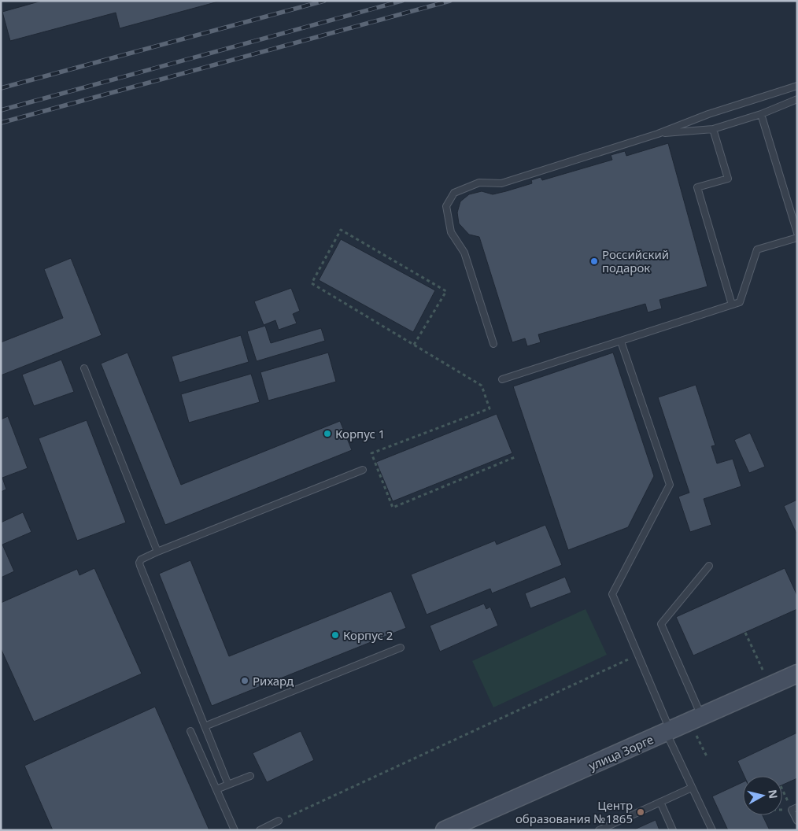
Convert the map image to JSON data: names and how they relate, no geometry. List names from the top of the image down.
{
  "streets": {
    "street": ["улица Зорге"]
  },
  "places": [
    "Российский подарок",
    "Корпус 1",
    "Корпус 2",
    "Рихард",
    "Центр образования №1865"
  ],
  "north": "right"
}
